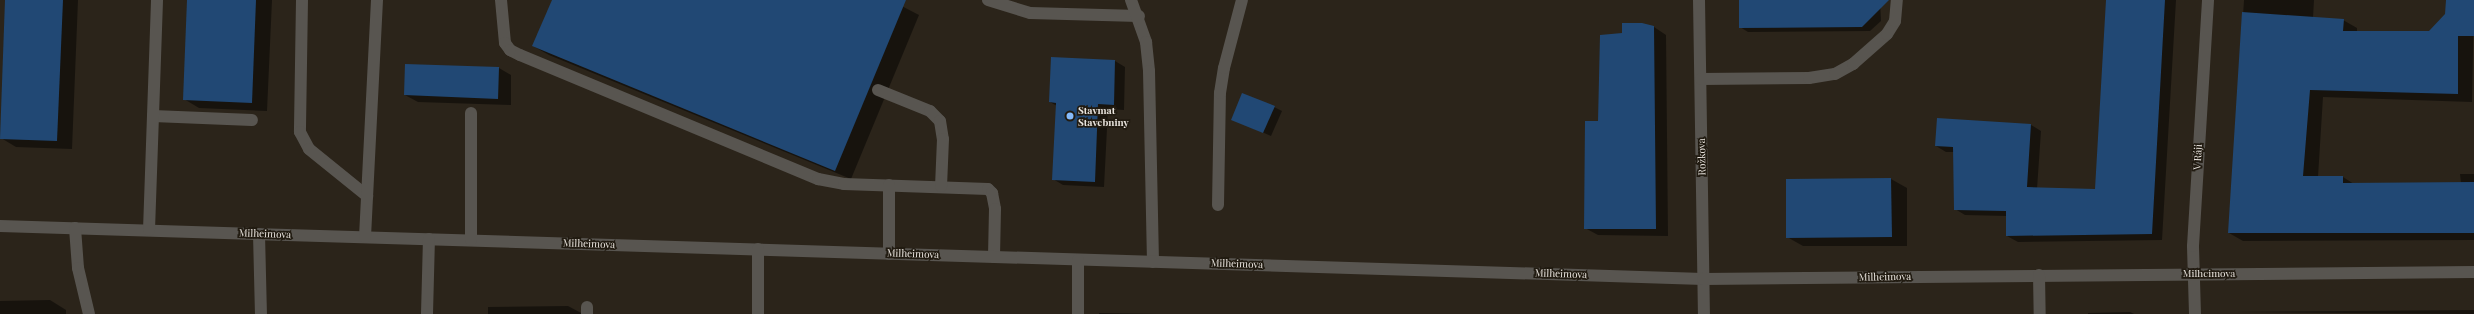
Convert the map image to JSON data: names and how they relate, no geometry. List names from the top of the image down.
{
  "streets": {
    "street": ["Rožkova", "V Ráji", "Milheimova"]
  },
  "crossings": [
    ["Rožkova", "Milheimova"],
    ["V Ráji", "Milheimova"]
  ],
  "places": ["Stavmat Stavebniny"]
}
